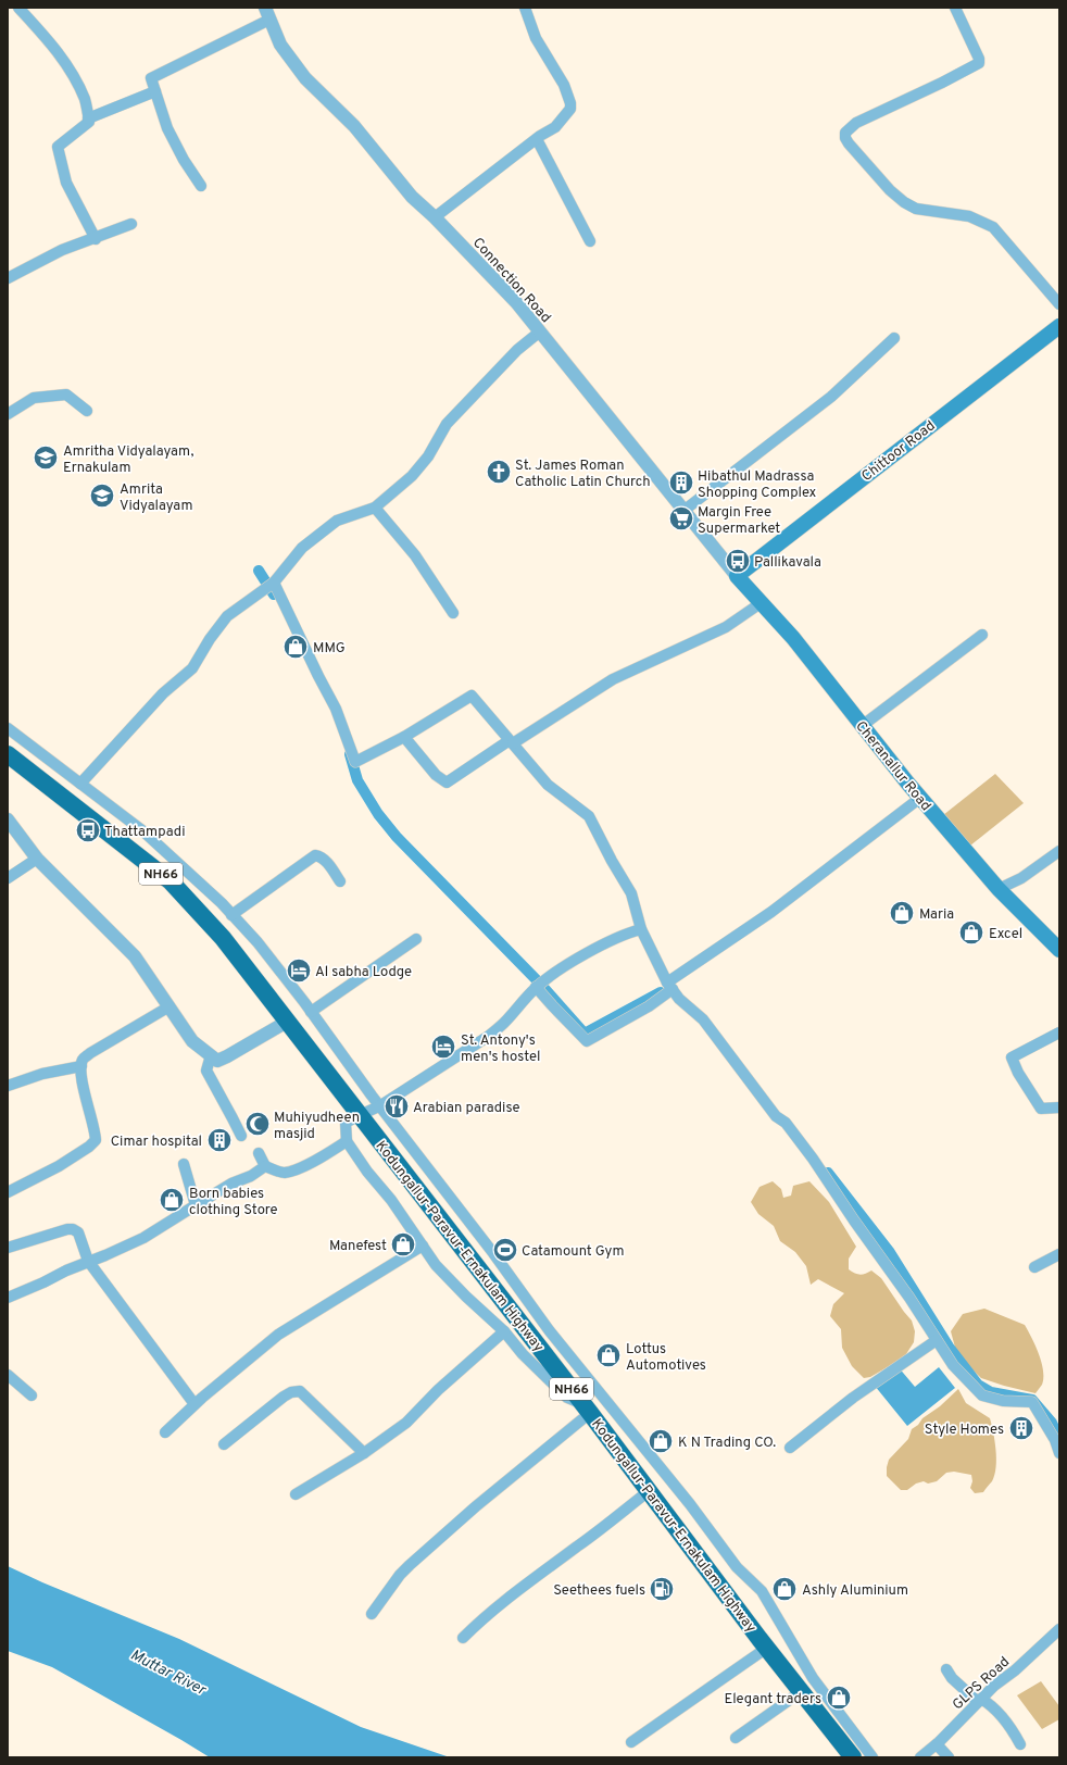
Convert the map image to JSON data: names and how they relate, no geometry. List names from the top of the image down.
{
  "streets": {
    "highway": ["NH66", "Kodungallur-Paravur-Ernakulam Highway"],
    "main road": ["Chittoor Road", "Cheranallur Road"],
    "street": ["Connection Road", "GLPS Road"]
  },
  "crossings": [
    ["Connection Road", "Chittoor Road"],
    ["Connection Road", "Cheranallur Road"],
    ["Chittoor Road", "Cheranallur Road"]
  ],
  "water": ["Muttar River"],
  "places": {
    "school or university": ["Amritha Vidyalayam, Ernakulam", "Amrita Vidyalayam"],
    "church": ["St. James Roman Catholic Latin Church"],
    "building": ["Hibathul Madrassa Shopping Complex", "Cimar hospital", "Style Homes"],
    "supermarket": ["Margin Free Supermarket"],
    "bus stop": ["Pallikavala", "Thattampadi"],
    "shop": [
      "MMG",
      "Maria",
      "Excel",
      "Born babies clothing Store",
      "Manefest",
      "Lottus Automotives",
      "K N Trading CO.",
      "Ashly Aluminium",
      "Elegant traders"
    ],
    "hotel": ["Al sabha Lodge", "St. Antony's men's hostel"],
    "restaurant": ["Arabian paradise"],
    "mosque": ["Muhiyudheen masjid"],
    "sports": ["Catamount Gym"],
    "fuel station": ["Seethees fuels"]
  }
}
